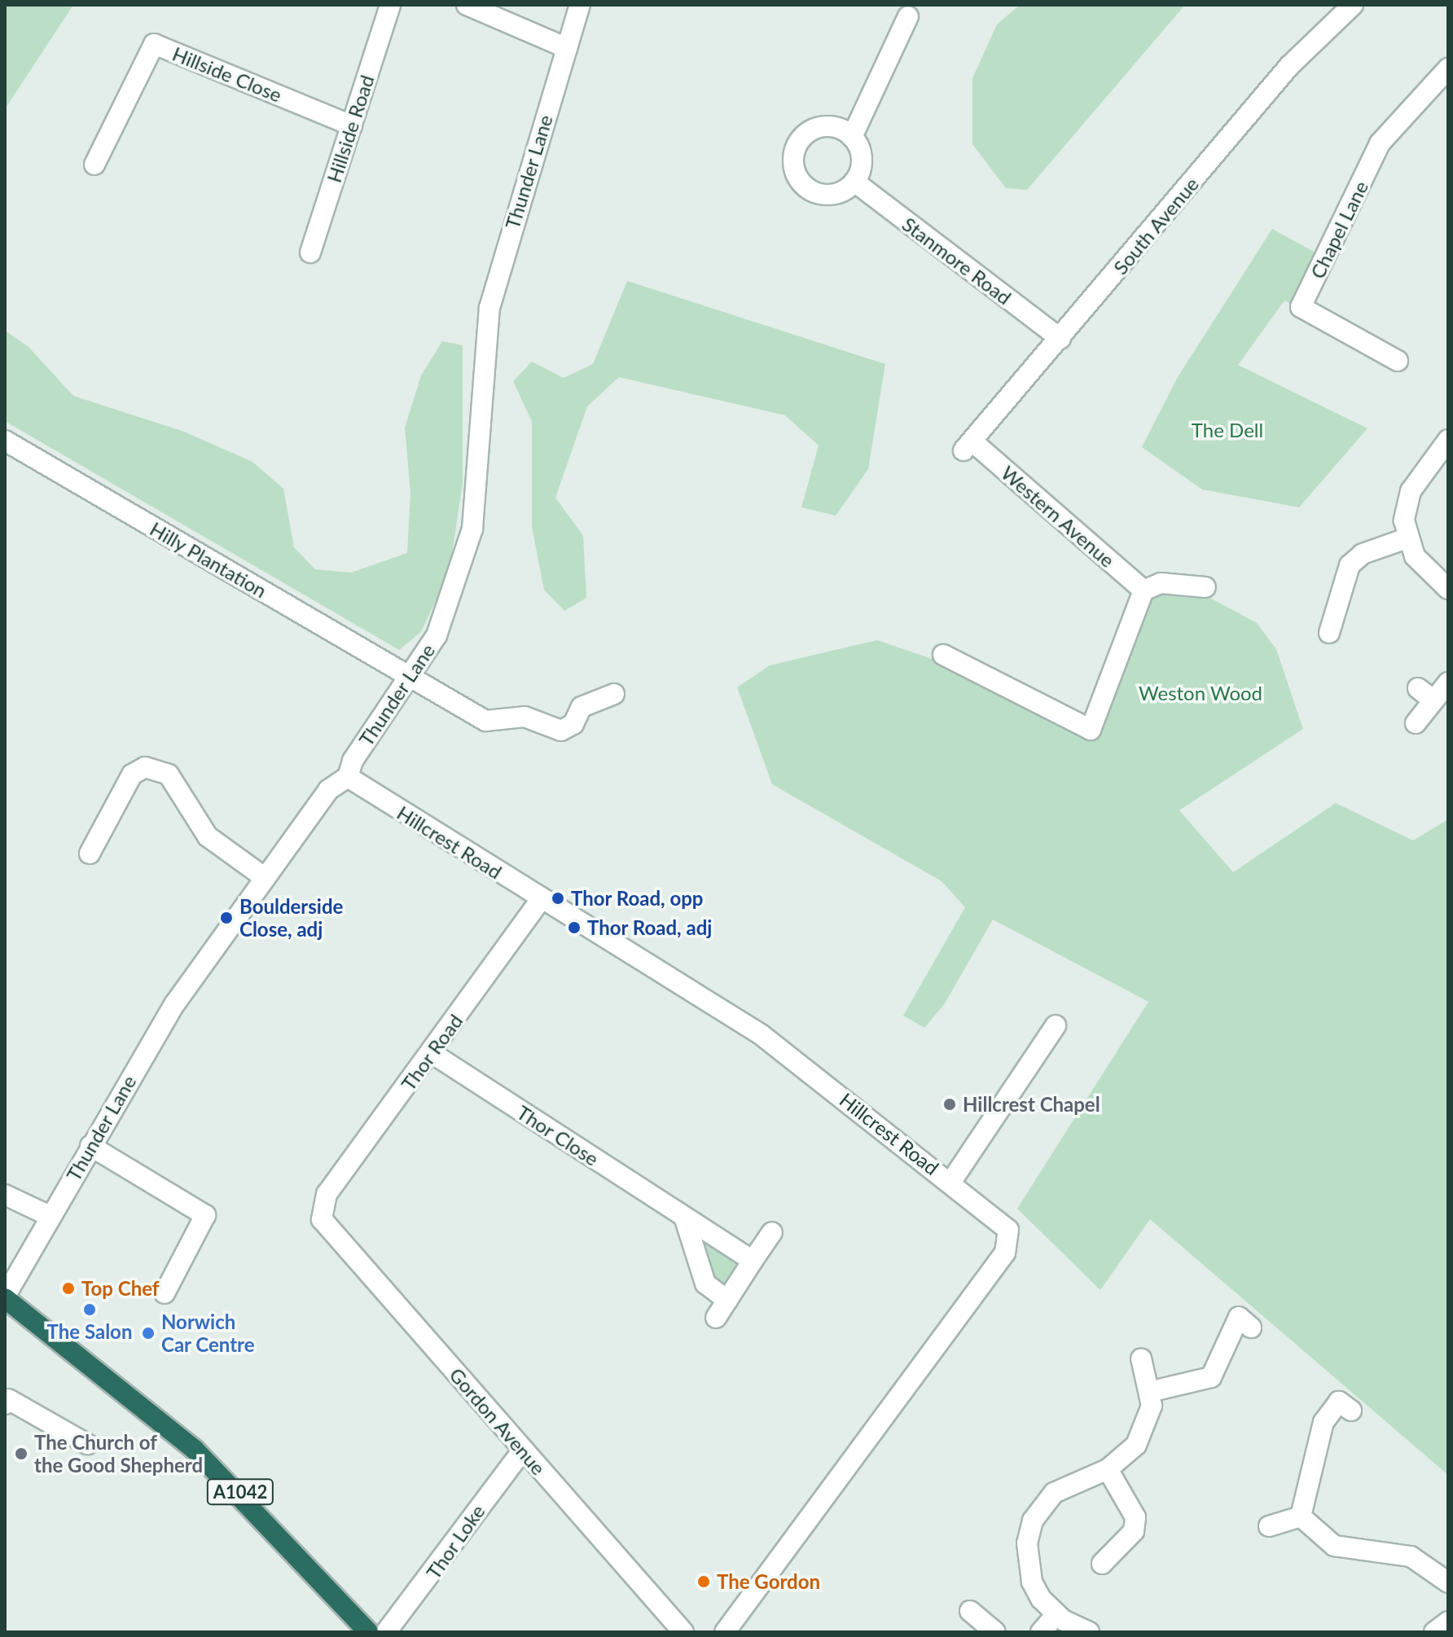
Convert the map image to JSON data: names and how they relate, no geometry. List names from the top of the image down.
{
  "streets": {
    "highway": ["A1042"],
    "street": [
      "Hillside Close",
      "Hillside Road",
      "Thunder Lane",
      "South Avenue",
      "Chapel Lane",
      "Stanmore Road",
      "Western Avenue",
      "Hilly Plantation",
      "Hillcrest Road",
      "Thor Road",
      "Thor Close",
      "Gordon Avenue",
      "Thor Loke"
    ]
  },
  "crossings": [
    ["Hillside Close", "Hillside Road"],
    ["Thunder Lane", "Hilly Plantation"],
    ["Thunder Lane", "Hillcrest Road"],
    ["Thunder Lane", "A1042"],
    ["South Avenue", "Stanmore Road"],
    ["South Avenue", "Western Avenue"],
    ["Hillcrest Road", "Thor Road"],
    ["Thor Road", "Thor Close"],
    ["Thor Road", "Gordon Avenue"],
    ["Gordon Avenue", "Thor Loke"]
  ],
  "parks": ["The Dell", "Weston Wood"],
  "places": [
    "Thor Road, opp",
    "Boulderside Close, adj",
    "Thor Road, adj",
    "Hillcrest Chapel",
    "Top Chef",
    "The Salon",
    "Norwich Car Centre",
    "The Church of the Good Shepherd",
    "The Gordon"
  ]
}
